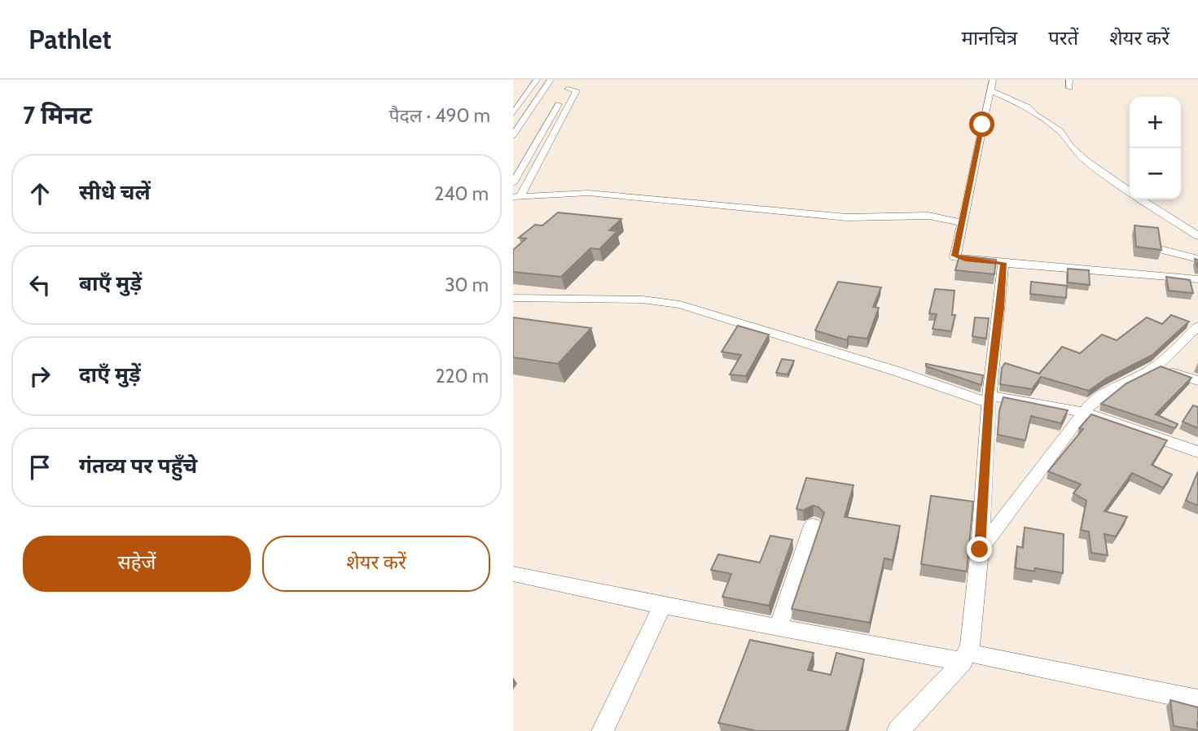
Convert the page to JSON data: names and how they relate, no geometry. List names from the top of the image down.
{
  "page": {
    "header": "Pathlet",
    "nav": ["मानचित्र", "परतें", "शेयर करें"],
    "heading": ["7 मिनट", "पैदल · 490 m"],
    "map_buttons": ["+", "−"],
    "list": [
      ["सीधे चलें", "240 m"],
      ["बाएँ मुड़ें", "30 m"],
      ["दाएँ मुड़ें", "220 m"],
      "गंतव्य पर पहुँचे"
    ],
    "buttons": ["सहेजें", "शेयर करें"]
  }
}
